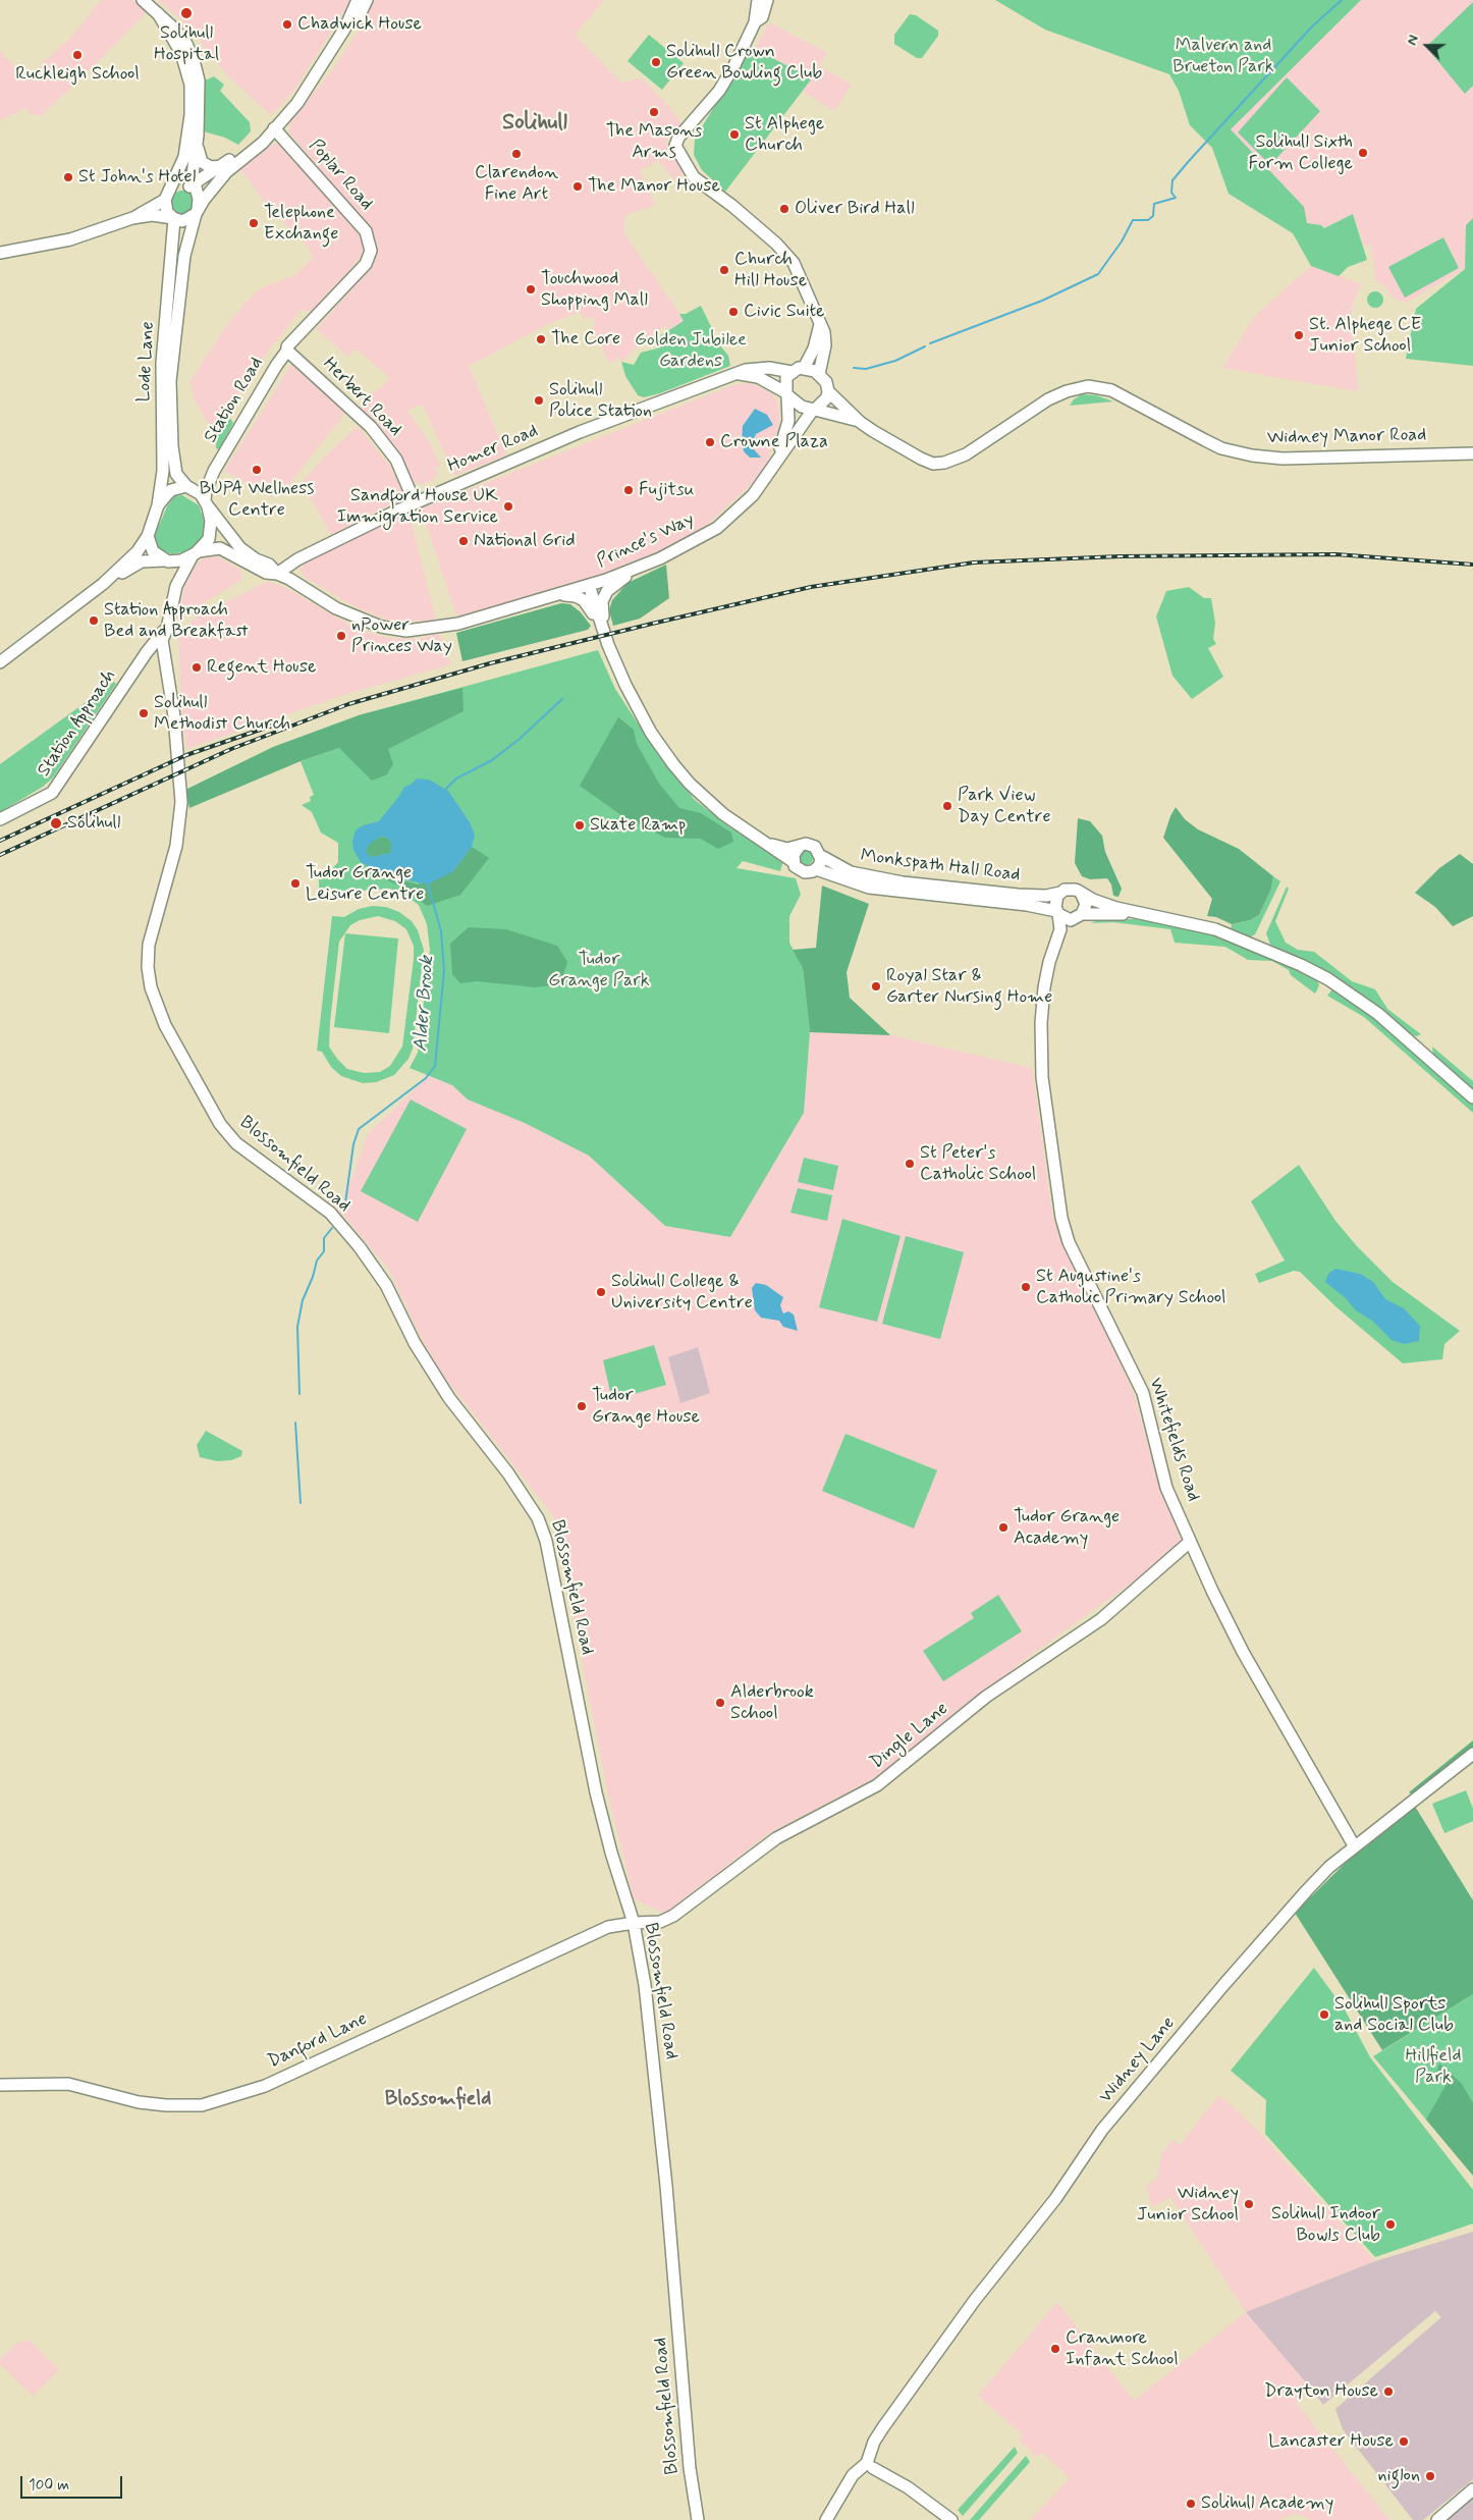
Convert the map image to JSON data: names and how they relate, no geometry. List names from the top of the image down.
{
  "streets": {
    "street": [
      "Poplar Road",
      "Lode Lane",
      "Herbert Road",
      "Station Road",
      "Widney Manor Road",
      "Homer Road",
      "Prince's Way",
      "Station Approach",
      "Monkspath Hall Road",
      "Blossomfield Road",
      "Whitefields Road",
      "Dingle Lane",
      "Danford Lane",
      "Widney Lane"
    ]
  },
  "crossings": [
    ["Poplar Road", "Station Road"],
    ["Lode Lane", "Station Road"],
    ["Lode Lane", "Blossomfield Road"],
    ["Herbert Road", "Station Road"],
    ["Herbert Road", "Homer Road"],
    ["Station Road", "Blossomfield Road"],
    ["Homer Road", "Prince's Way"],
    ["Station Approach", "Blossomfield Road"],
    ["Monkspath Hall Road", "Whitefields Road"],
    ["Blossomfield Road", "Dingle Lane"],
    ["Blossomfield Road", "Danford Lane"],
    ["Whitefields Road", "Dingle Lane"],
    ["Whitefields Road", "Widney Lane"],
    ["Dingle Lane", "Danford Lane"]
  ],
  "districts": ["Solihull", "Blossomfield"],
  "water": ["Alder Brook"],
  "parks": [
    "Malvern and Brueton Park",
    "Golden Jubilee Gardens",
    "Tudor Grange Park",
    "Hillfield Park"
  ],
  "places": [
    "Solihull Hospital",
    "Chadwick House",
    "Ruckleigh School",
    "Solihull Crown Green Bowling Club",
    "The Masons Arms",
    "St Alphege Church",
    "Solihull Sixth Form College",
    "Clarendon Fine Art",
    "St John's Hotel",
    "The Manor House",
    "Oliver Bird Hall",
    "Telephone Exchange",
    "Church Hill House",
    "Touchwood Shopping Mall",
    "Civic Suite",
    "St. Alphege CE Junior School",
    "The Core",
    "Solihull Police Station",
    "Crowne Plaza",
    "BUPA Wellness Centre",
    "Fujitsu",
    "Sandford House UK Immigration Service",
    "National Grid",
    "Station Approach Bed and Breakfast",
    "nPower Princes Way",
    "Regent House",
    "Solihull Methodist Church",
    "Park View Day Centre",
    "Solihull",
    "Skate Ramp",
    "Tudor Grange Leisure Centre",
    "Royal Star & Garter Nursing Home",
    "St Peter's Catholic School",
    "St Augustine's Catholic Primary School",
    "Solihull College & University Centre",
    "Tudor Grange House",
    "Tudor Grange Academy",
    "Alderbrook School",
    "Solihull Sports and Social Club",
    "Widney Junior School",
    "Solihull Indoor Bowls Club",
    "Cranmore Infant School",
    "Drayton House",
    "Lancaster House",
    "niglon",
    "Solihull Academy"
  ],
  "scale_bar": "100 m",
  "north": "left"
}
